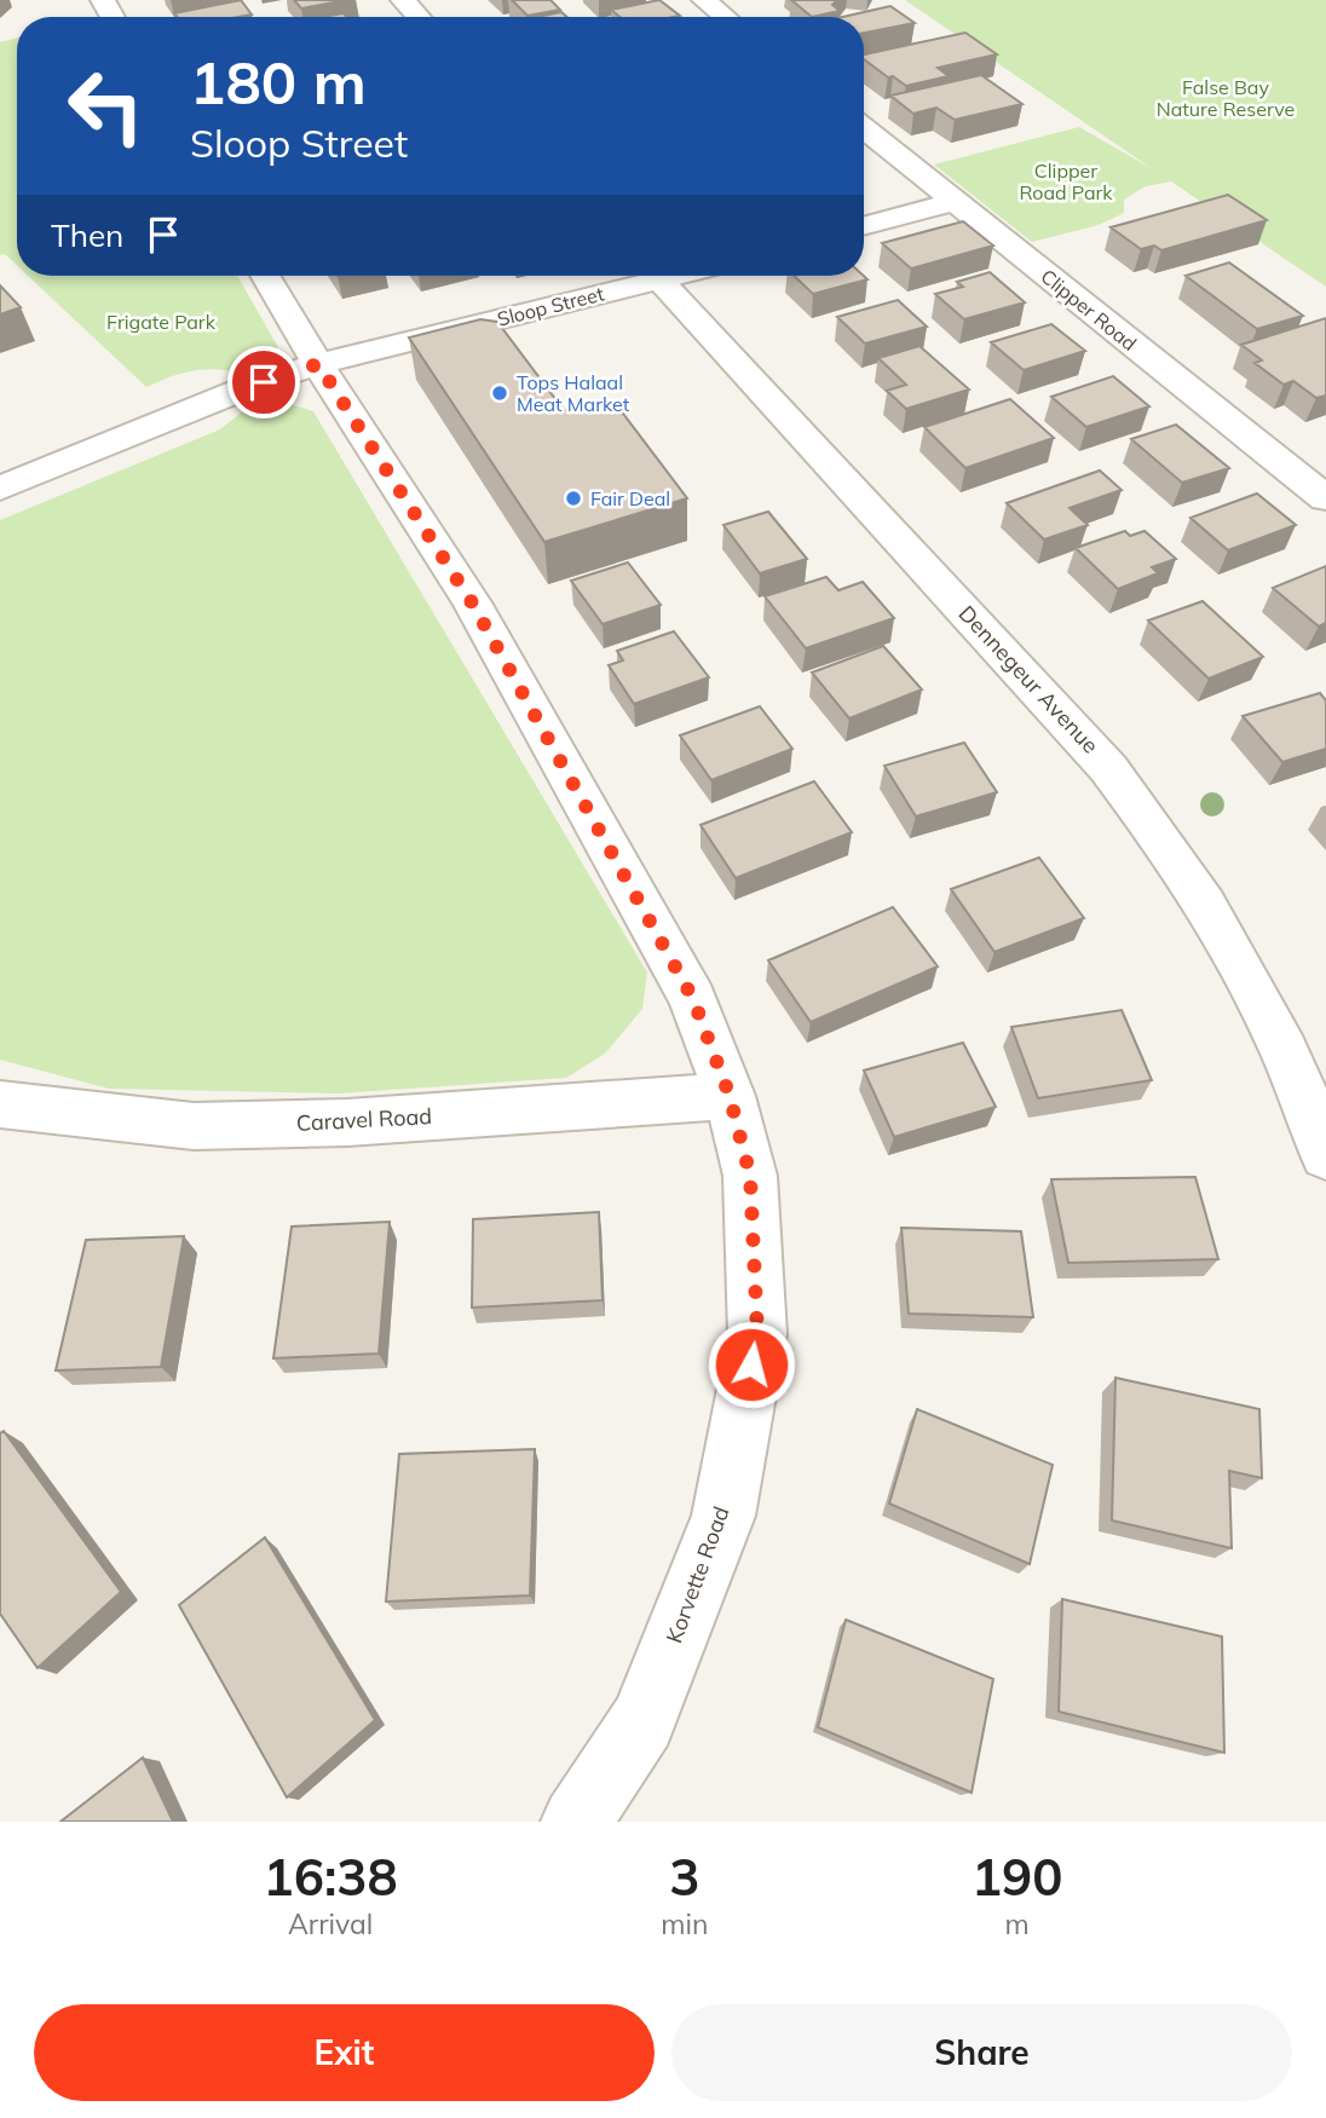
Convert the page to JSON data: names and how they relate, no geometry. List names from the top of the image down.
{
  "streets": {
    "street": [
      "Sloop Street",
      "Clipper Road",
      "Dennegeur Avenue",
      "Caravel Road",
      "Korvette Road"
    ]
  },
  "crossings": [
    ["Sloop Street", "Korvette Road"],
    ["Caravel Road", "Korvette Road"]
  ],
  "parks": ["False Bay Nature Reserve", "Clipper Road Park", "Frigate Park"],
  "places": ["Tops Halaal Meat Market", "Fair Deal"],
  "page": {
    "turn": ["180 m", "Sloop Street"],
    "then": "Then",
    "eta": [
      "16:38",
      "Arrival",
      "3",
      "min",
      "190",
      "m"
    ],
    "buttons": ["Exit", "Share"]
  }
}
